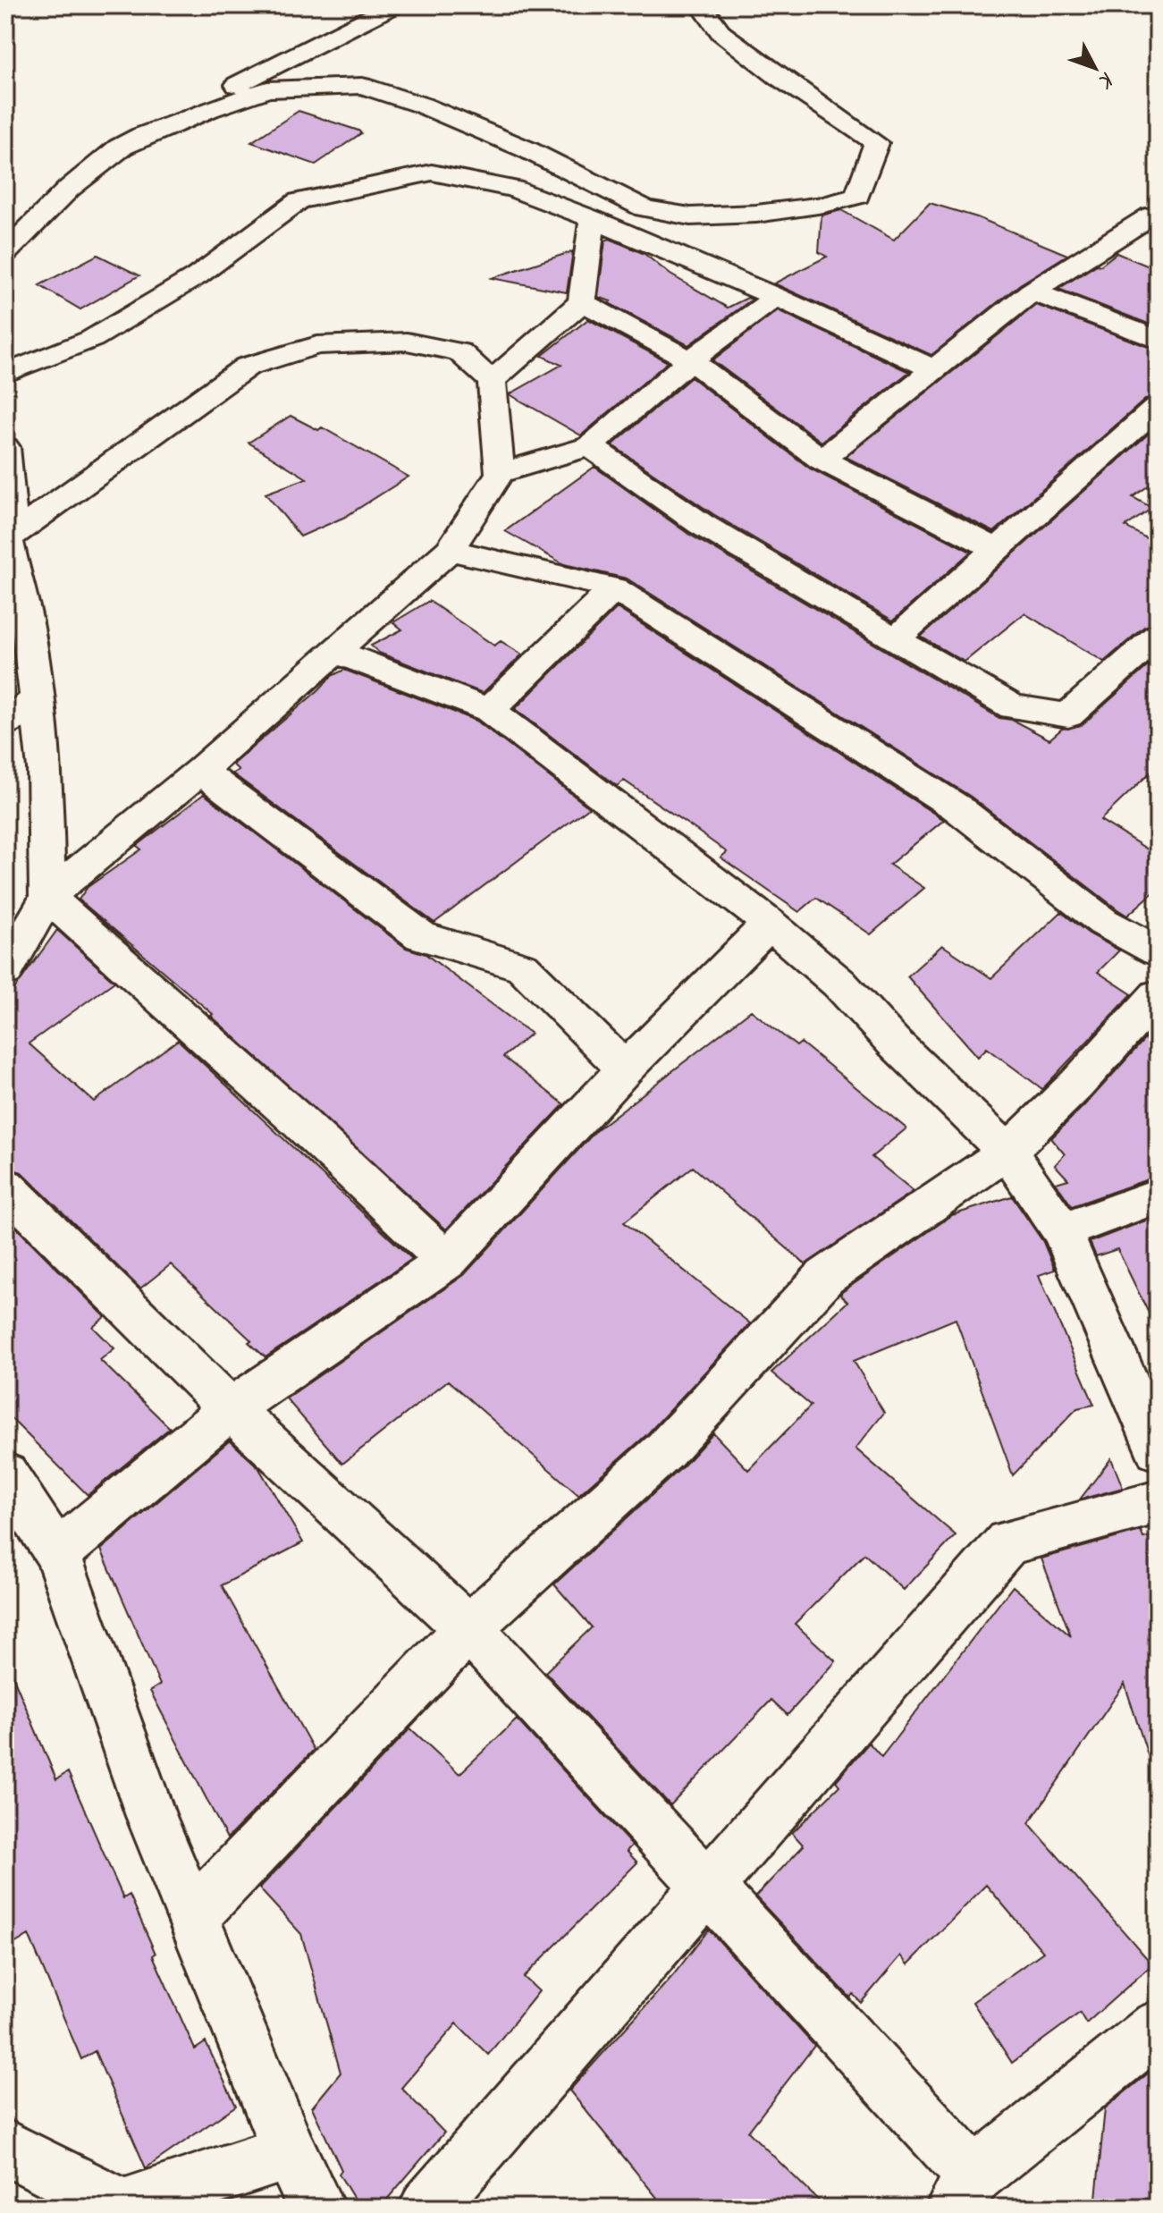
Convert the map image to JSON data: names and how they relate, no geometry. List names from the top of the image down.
{
  "north": "bottom right"
}
